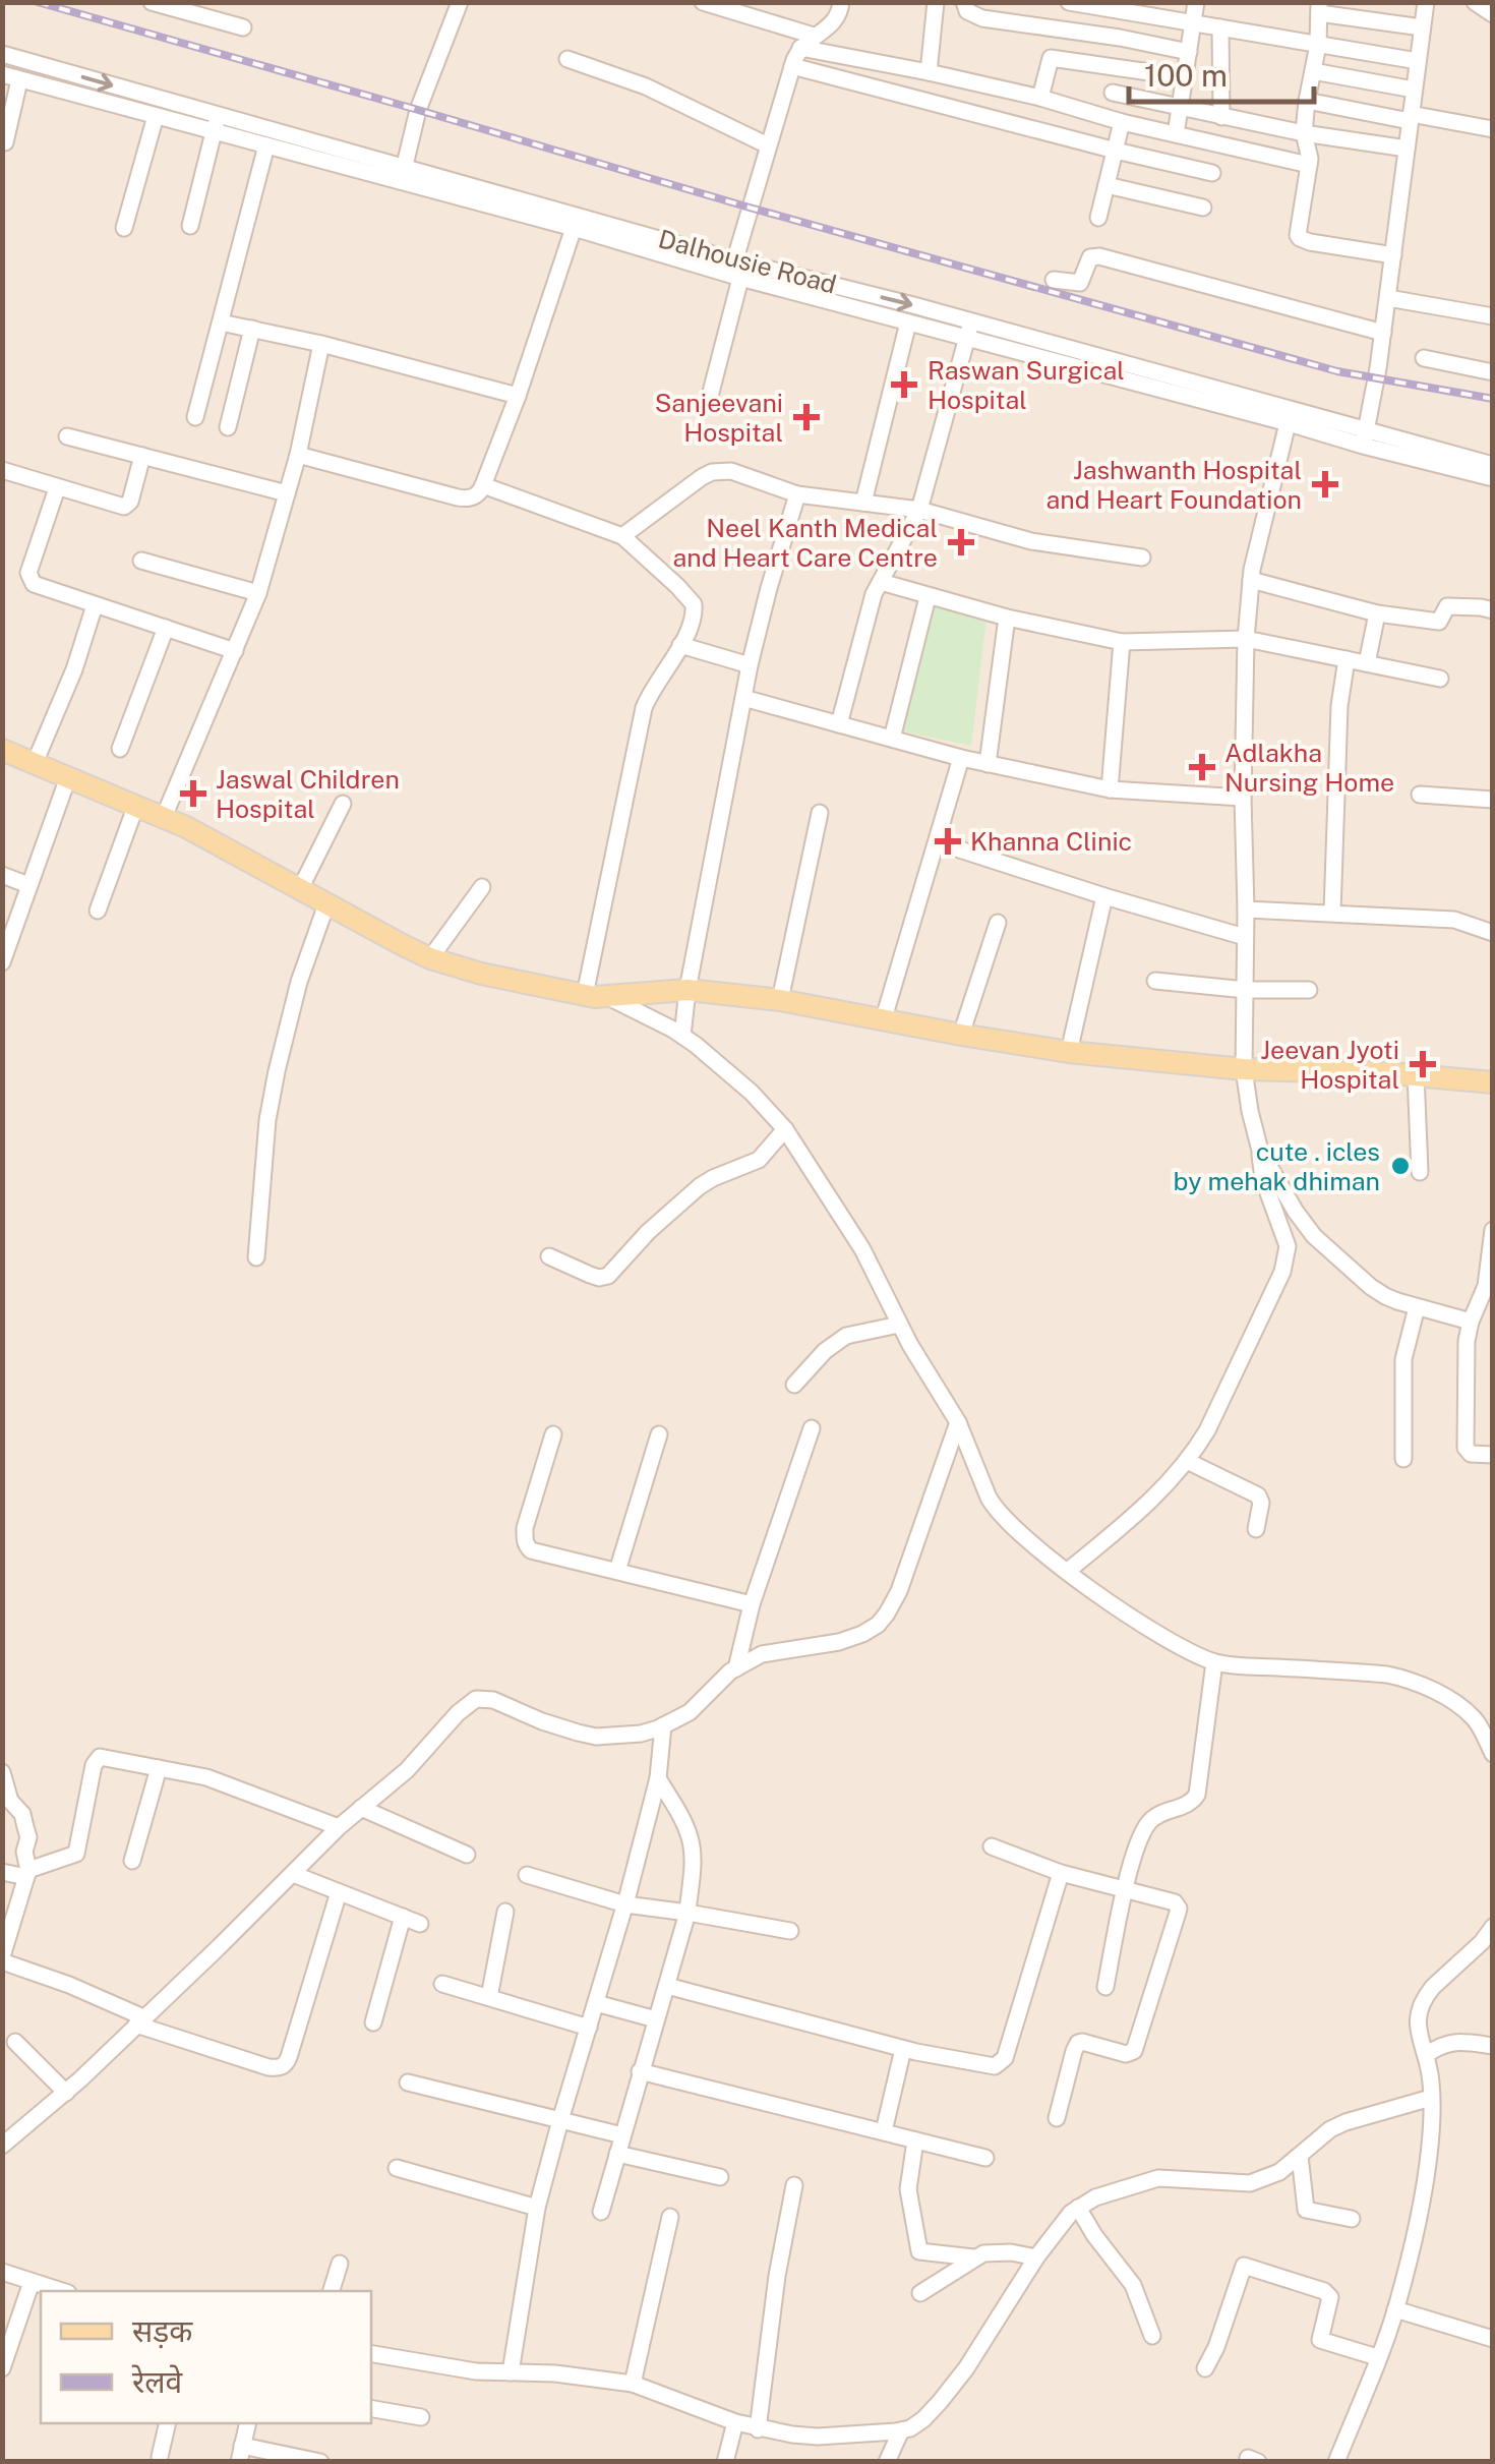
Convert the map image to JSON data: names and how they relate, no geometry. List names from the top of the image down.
{
  "streets": {
    "street": ["Dalhousie Road"]
  },
  "places": {
    "health": [
      "Raswan Surgical Hospital",
      "Sanjeevani Hospital",
      "Jashwanth Hospital and Heart Foundation",
      "Neel Kanth Medical and Heart Care Centre",
      "Adlakha Nursing Home",
      "Jaswal Children Hospital",
      "Khanna Clinic",
      "Jeevan Jyoti Hospital"
    ],
    "other": ["cute . icles by mehak dhiman"]
  },
  "legend": ["सड़क", "रेलवे"],
  "scale_bar": "100 m"
}
